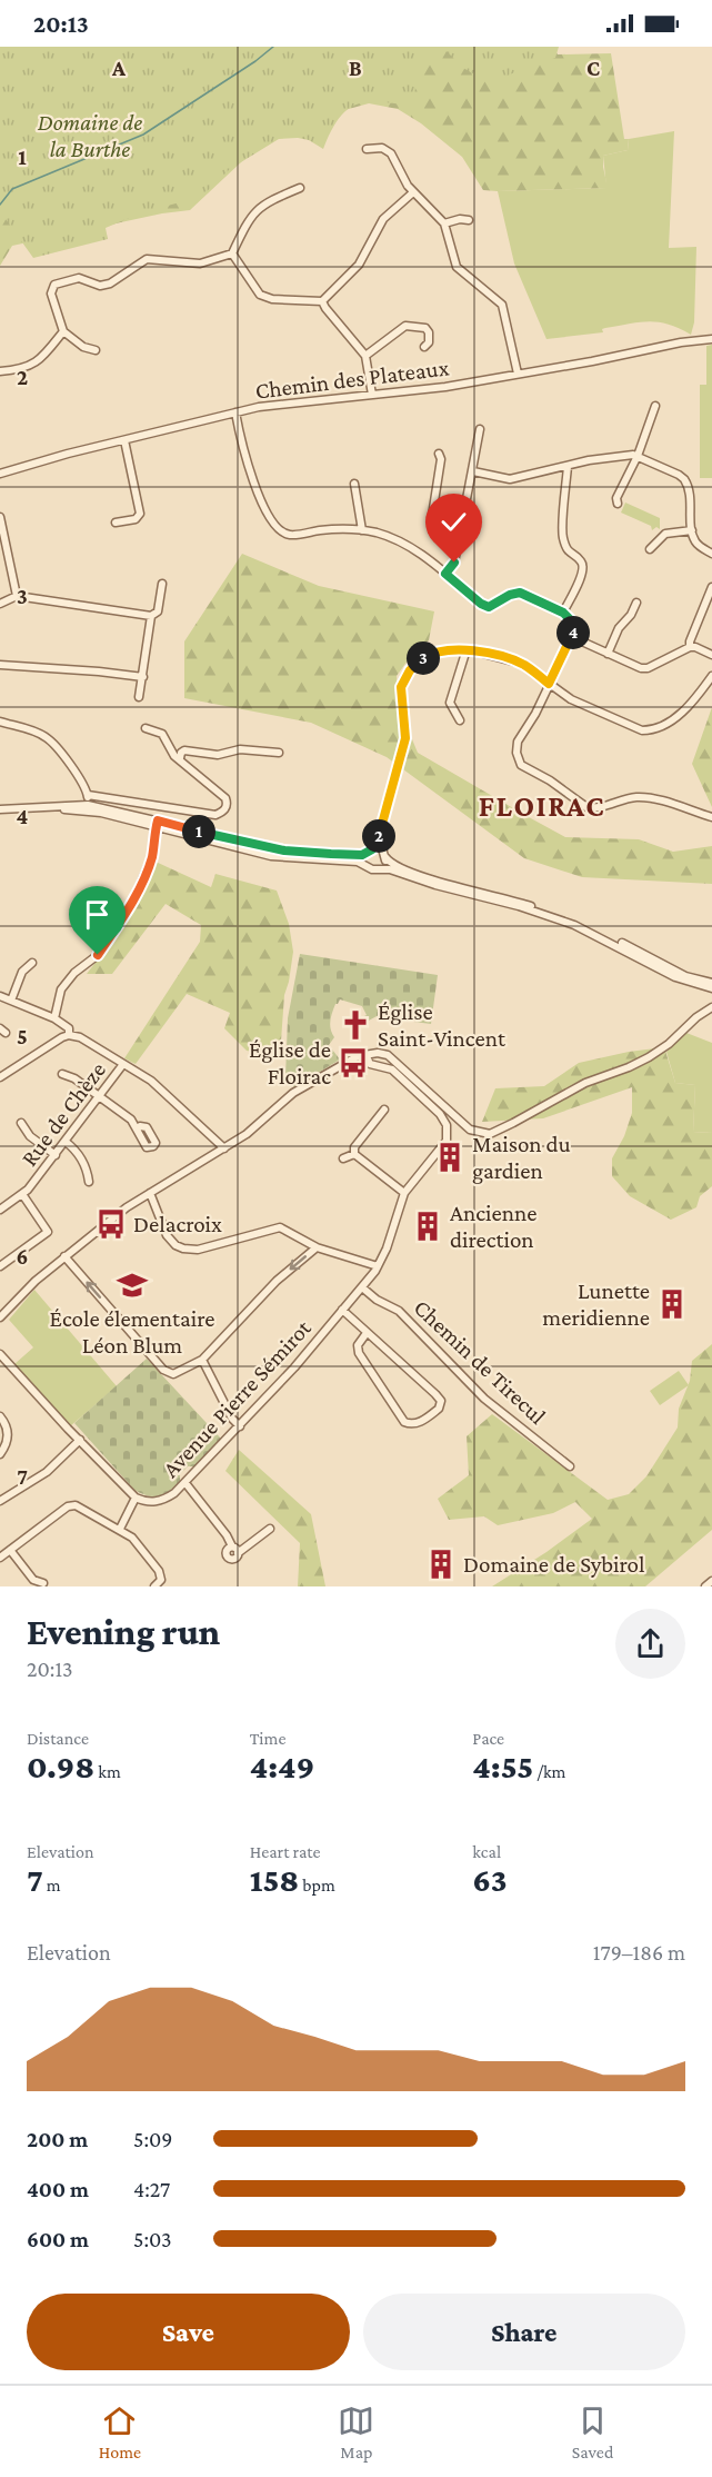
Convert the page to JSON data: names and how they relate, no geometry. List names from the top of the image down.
{
  "streets": {
    "street": [
      "Chemin des Plateaux",
      "Rue de Chèze",
      "Chemin de Tirecul",
      "Avenue Pierre Sémirot"
    ]
  },
  "crossings": [
    ["Chemin de Tirecul", "Avenue Pierre Sémirot"]
  ],
  "districts": ["FLOIRAC"],
  "parks": ["Domaine de la Burthe"],
  "places": {
    "church": ["Église Saint-Vincent"],
    "bus stop": ["Église de Floirac", "Delacroix"],
    "building": [
      "Maison du gardien",
      "Ancienne direction",
      "Lunette meridienne",
      "Domaine de Sybirol"
    ],
    "school or university": ["École élementaire Léon Blum"]
  },
  "page": {
    "status": "20:13",
    "pins": [
      "4",
      "3",
      "1",
      "2"
    ],
    "heading": ["Evening run", "20:13"],
    "stats": [
      ["Distance", "0.98 km"],
      ["Time", "4:49"],
      ["Pace", "4:55 /km"],
      ["Elevation", "7 m"],
      ["Heart rate", "158 bpm"],
      ["kcal", "63"]
    ],
    "chart": ["Elevation", "179–186 m"],
    "list": [
      {
        "name": "200 m",
        "note": "5:09"
      },
      {
        "name": "400 m",
        "note": "4:27"
      },
      {
        "name": "600 m",
        "note": "5:03"
      }
    ],
    "buttons": ["Save", "Share"],
    "tabs": ["Home", "Map", "Saved"]
  },
  "grid": {
    "columns": ["A", "B", "C"],
    "rows": [
      "1",
      "2",
      "3",
      "4",
      "5",
      "6",
      "7"
    ]
  }
}
